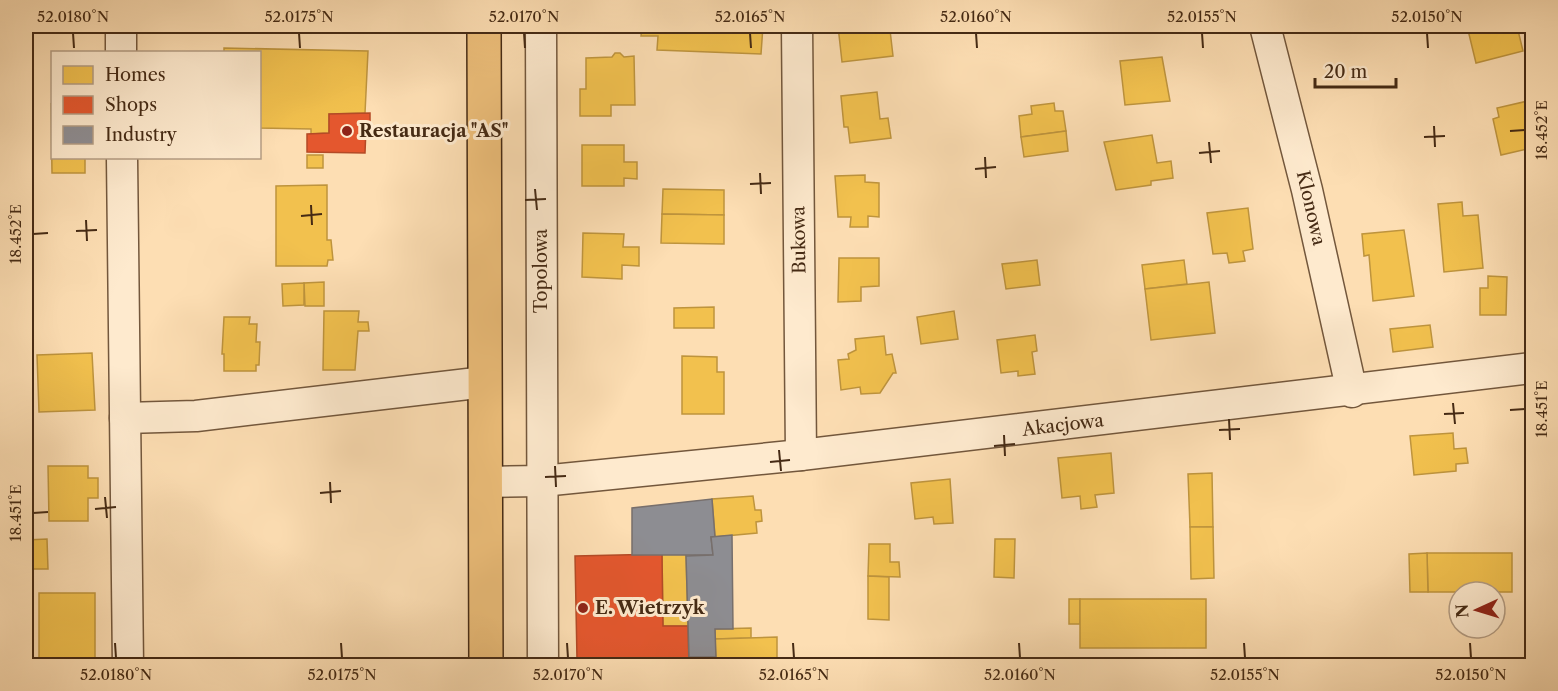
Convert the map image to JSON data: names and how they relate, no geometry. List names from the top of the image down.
{
  "streets": {
    "street": [
      "Klonowa",
      "Bukowa",
      "Topolowa",
      "Akacjowa"
    ]
  },
  "crossings": [
    ["Klonowa", "Akacjowa"],
    ["Bukowa", "Akacjowa"],
    ["Topolowa", "Akacjowa"]
  ],
  "places": ["Restauracja \"AS\"", "E. Wietrzyk"],
  "legend": ["Homes", "Shops", "Industry"],
  "scale_bar": "20 m",
  "north": "left",
  "coordinates": [
    "52.0180°N",
    "52.0175°N",
    "52.0170°N",
    "52.0165°N",
    "52.0160°N",
    "52.0155°N",
    "52.0150°N",
    "18.452°E",
    "18.451°E"
  ]
}
